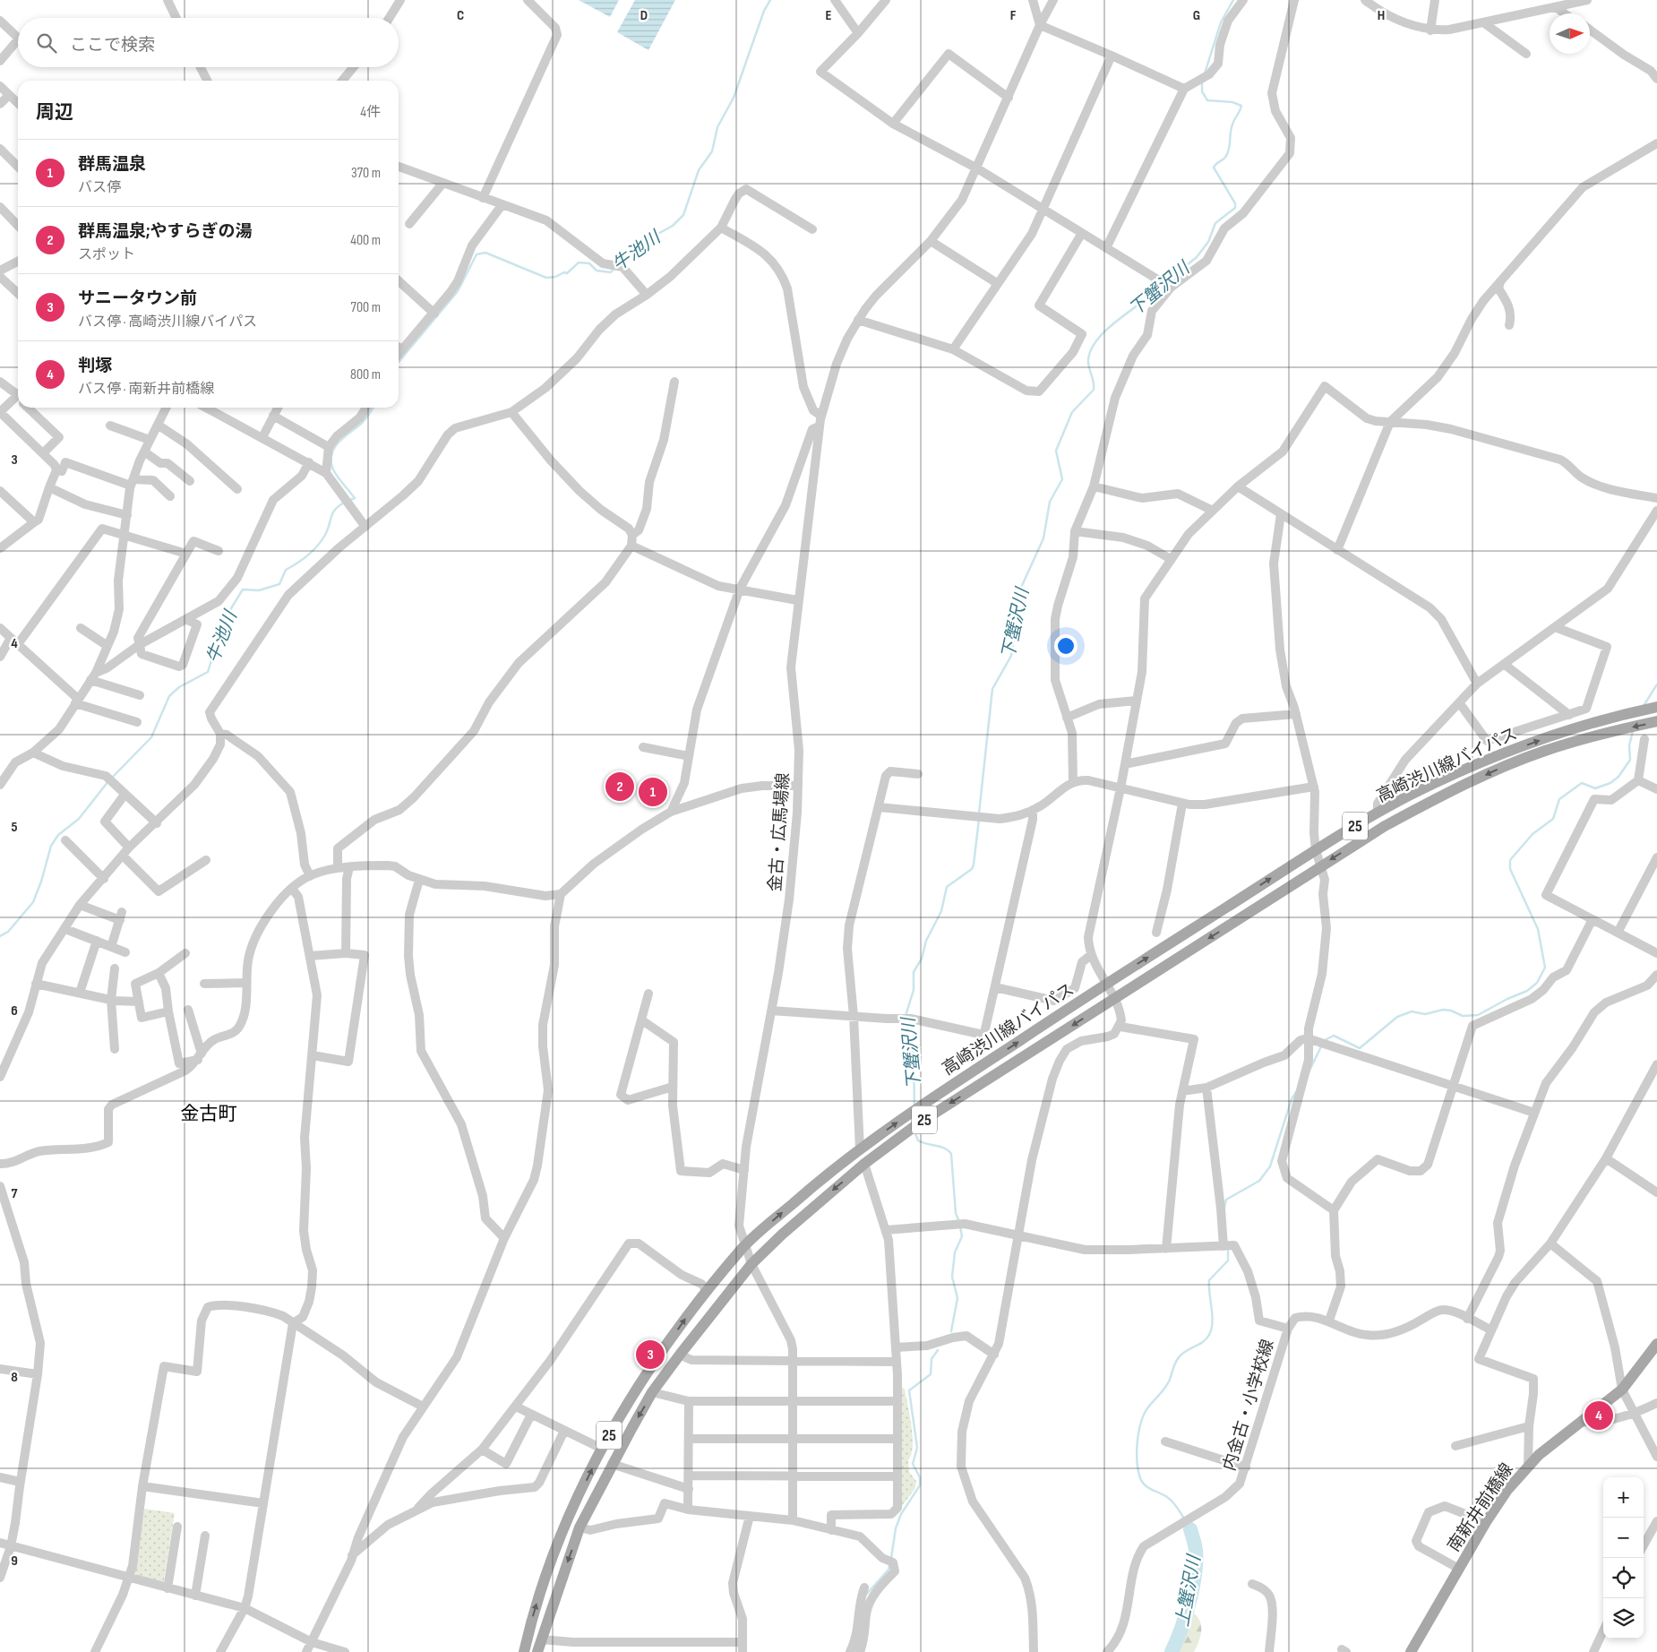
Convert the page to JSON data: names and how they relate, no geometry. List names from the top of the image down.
{
  "streets": {
    "main road": ["高崎渋川線バイパス", "25", "南新井前橋線"],
    "street": ["金古・広馬場線", "内金古・小学校線"]
  },
  "crossings": [
    ["高崎渋川線バイパス", "金古・広馬場線"]
  ],
  "districts": ["金古町"],
  "water": ["牛池川", "下蟹沢川", "上蟹沢川"],
  "north": "right",
  "page": {
    "search": "ここで検索",
    "heading": ["周辺", "4件"],
    "list": [
      {
        "mark": "1",
        "name": "群馬温泉",
        "note": "バス停",
        "value": "370 m"
      },
      {
        "mark": "2",
        "name": "群馬温泉;やすらぎの湯",
        "note": "スポット",
        "value": "400 m"
      },
      {
        "mark": "3",
        "name": "サニータウン前",
        "note": "バス停 · 高崎渋川線バイパス",
        "value": "700 m"
      },
      {
        "mark": "4",
        "name": "判塚",
        "note": "バス停 · 南新井前橋線",
        "value": "800 m"
      }
    ],
    "pins": [
      "2",
      "1",
      "3",
      "4"
    ],
    "map_buttons": ["+", "−"]
  },
  "grid": {
    "columns": [
      "C",
      "D",
      "E",
      "F",
      "G",
      "H"
    ],
    "rows": [
      "3",
      "4",
      "5",
      "6",
      "7",
      "8",
      "9"
    ]
  }
}
